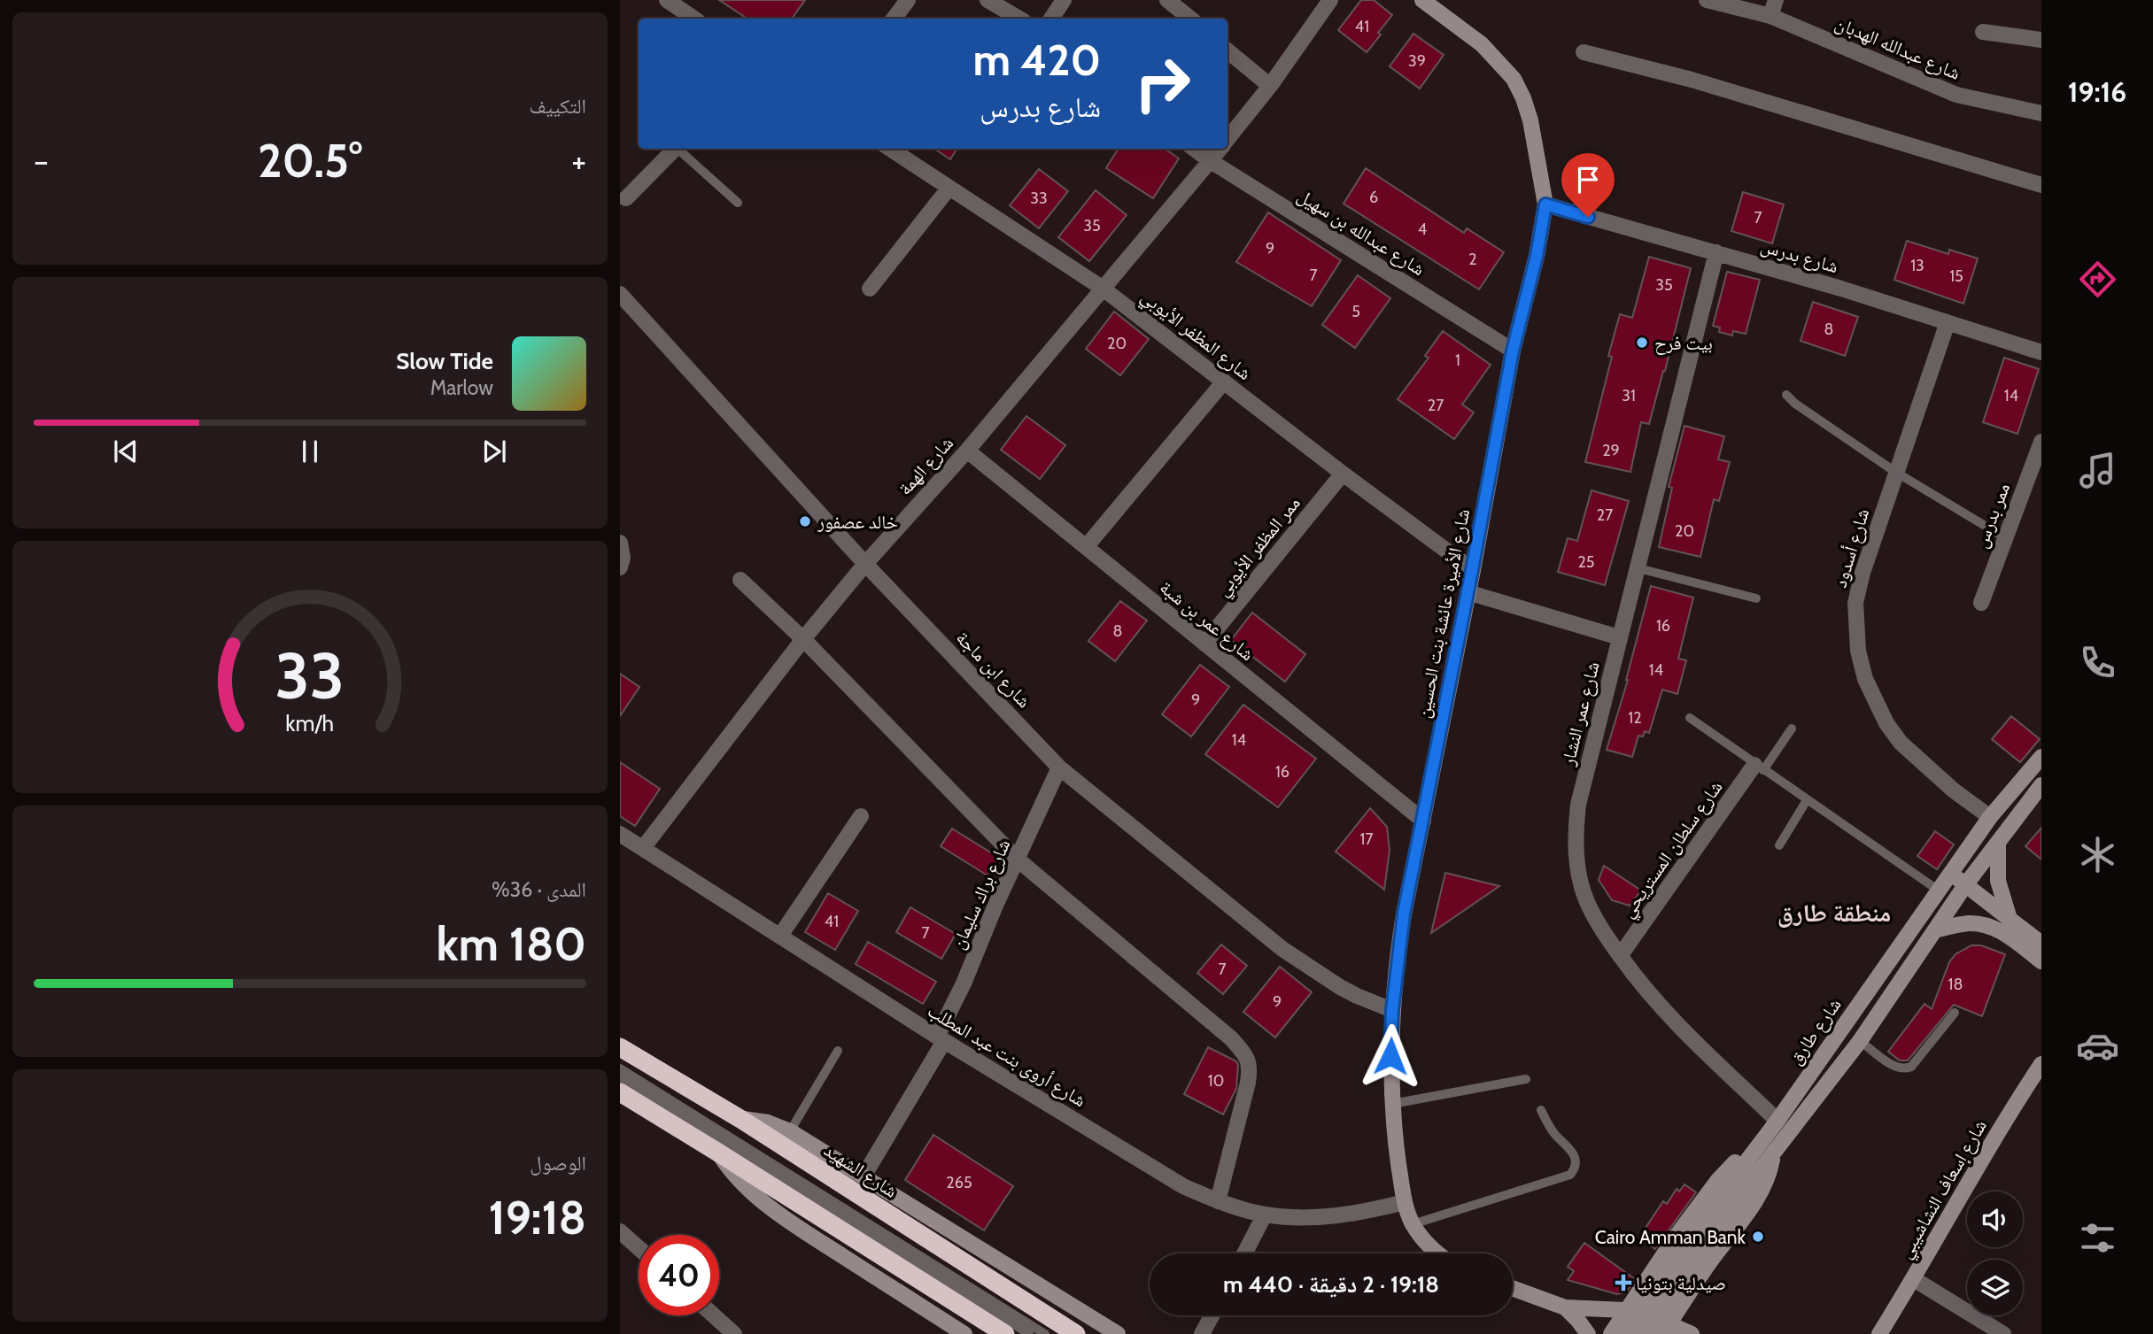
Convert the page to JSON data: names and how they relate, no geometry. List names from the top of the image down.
{
  "streets": {
    "highway": ["شارع الشهيد"],
    "street": [
      "شارع عبدالله الهدبان",
      "شارع عبدالله بن سهيل",
      "شارع بدرس",
      "شارع المظفر الأيوبي",
      "شارع الهمة",
      "ممر بدرس",
      "ممر المظفر الأيوبي",
      "شارع أسدود",
      "شارع الأميرة عائشة بنت الحسين",
      "شارع عمر بن شبة",
      "شارع ابن ماجة",
      "شارع عمر النشار",
      "شارع سلطان المستريحي",
      "شارع براك سليمان",
      "شارع طارق",
      "شارع أروى بنت عبد المطلب",
      "شارع إسعاف النشاشيبي"
    ]
  },
  "crossings": [
    ["شارع عبدالله بن سهيل", "شارع الهمة"],
    ["شارع عبدالله بن سهيل", "شارع الأميرة عائشة بنت الحسين"],
    ["شارع بدرس", "شارع أسدود"],
    ["شارع بدرس", "شارع الأميرة عائشة بنت الحسين"],
    ["شارع بدرس", "شارع عمر النشار"],
    ["شارع المظفر الأيوبي", "شارع الهمة"],
    ["شارع المظفر الأيوبي", "ممر المظفر الأيوبي"],
    ["شارع المظفر الأيوبي", "شارع الأميرة عائشة بنت الحسين"],
    ["شارع الهمة", "شارع عمر بن شبة"],
    ["شارع الهمة", "شارع ابن ماجة"],
    ["شارع الهمة", "شارع أروى بنت عبد المطلب"],
    ["ممر المظفر الأيوبي", "شارع عمر بن شبة"],
    ["شارع أسدود", "شارع طارق"],
    ["شارع الأميرة عائشة بنت الحسين", "شارع عمر بن شبة"],
    ["شارع الأميرة عائشة بنت الحسين", "شارع ابن ماجة"],
    ["شارع الأميرة عائشة بنت الحسين", "شارع أروى بنت عبد المطلب"],
    ["شارع ابن ماجة", "شارع براك سليمان"],
    ["شارع عمر النشار", "شارع سلطان المستريحي"],
    ["شارع عمر النشار", "شارع طارق"],
    ["شارع براك سليمان", "شارع أروى بنت عبد المطلب"]
  ],
  "districts": ["منطقة طارق"],
  "places": {
    "other": ["بيت فرح", "خالد عصفور", "Cairo Amman Bank"],
    "health": ["صيدلية بتونيا"]
  },
  "house_numbers": [
    "41",
    "39",
    "6",
    "33",
    "7",
    "35",
    "4",
    "9",
    "2",
    "13",
    "7",
    "15",
    "35",
    "5",
    "8",
    "20",
    "1",
    "31",
    "14",
    "27",
    "29",
    "27",
    "20",
    "25",
    "16",
    "8",
    "14",
    "9",
    "12",
    "14",
    "16",
    "17",
    "41",
    "7",
    "7",
    "18",
    "9",
    "10",
    "265"
  ],
  "page": {
    "tabs": "19:16",
    "tile": [
      "التكييف",
      ["المدى · 36%", "180 km"],
      ["الوصول", "19:18"]
    ],
    "turn": ["420 m", "شارع بدرس"],
    "heat": ["−", "20.5°", "+"],
    "song": ["Slow Tide", "Marlow"],
    "limit": "40",
    "trip": "19:18 · 2 دقيقة · 440 m",
    "gauge": ["33", "km/h"]
  }
}
